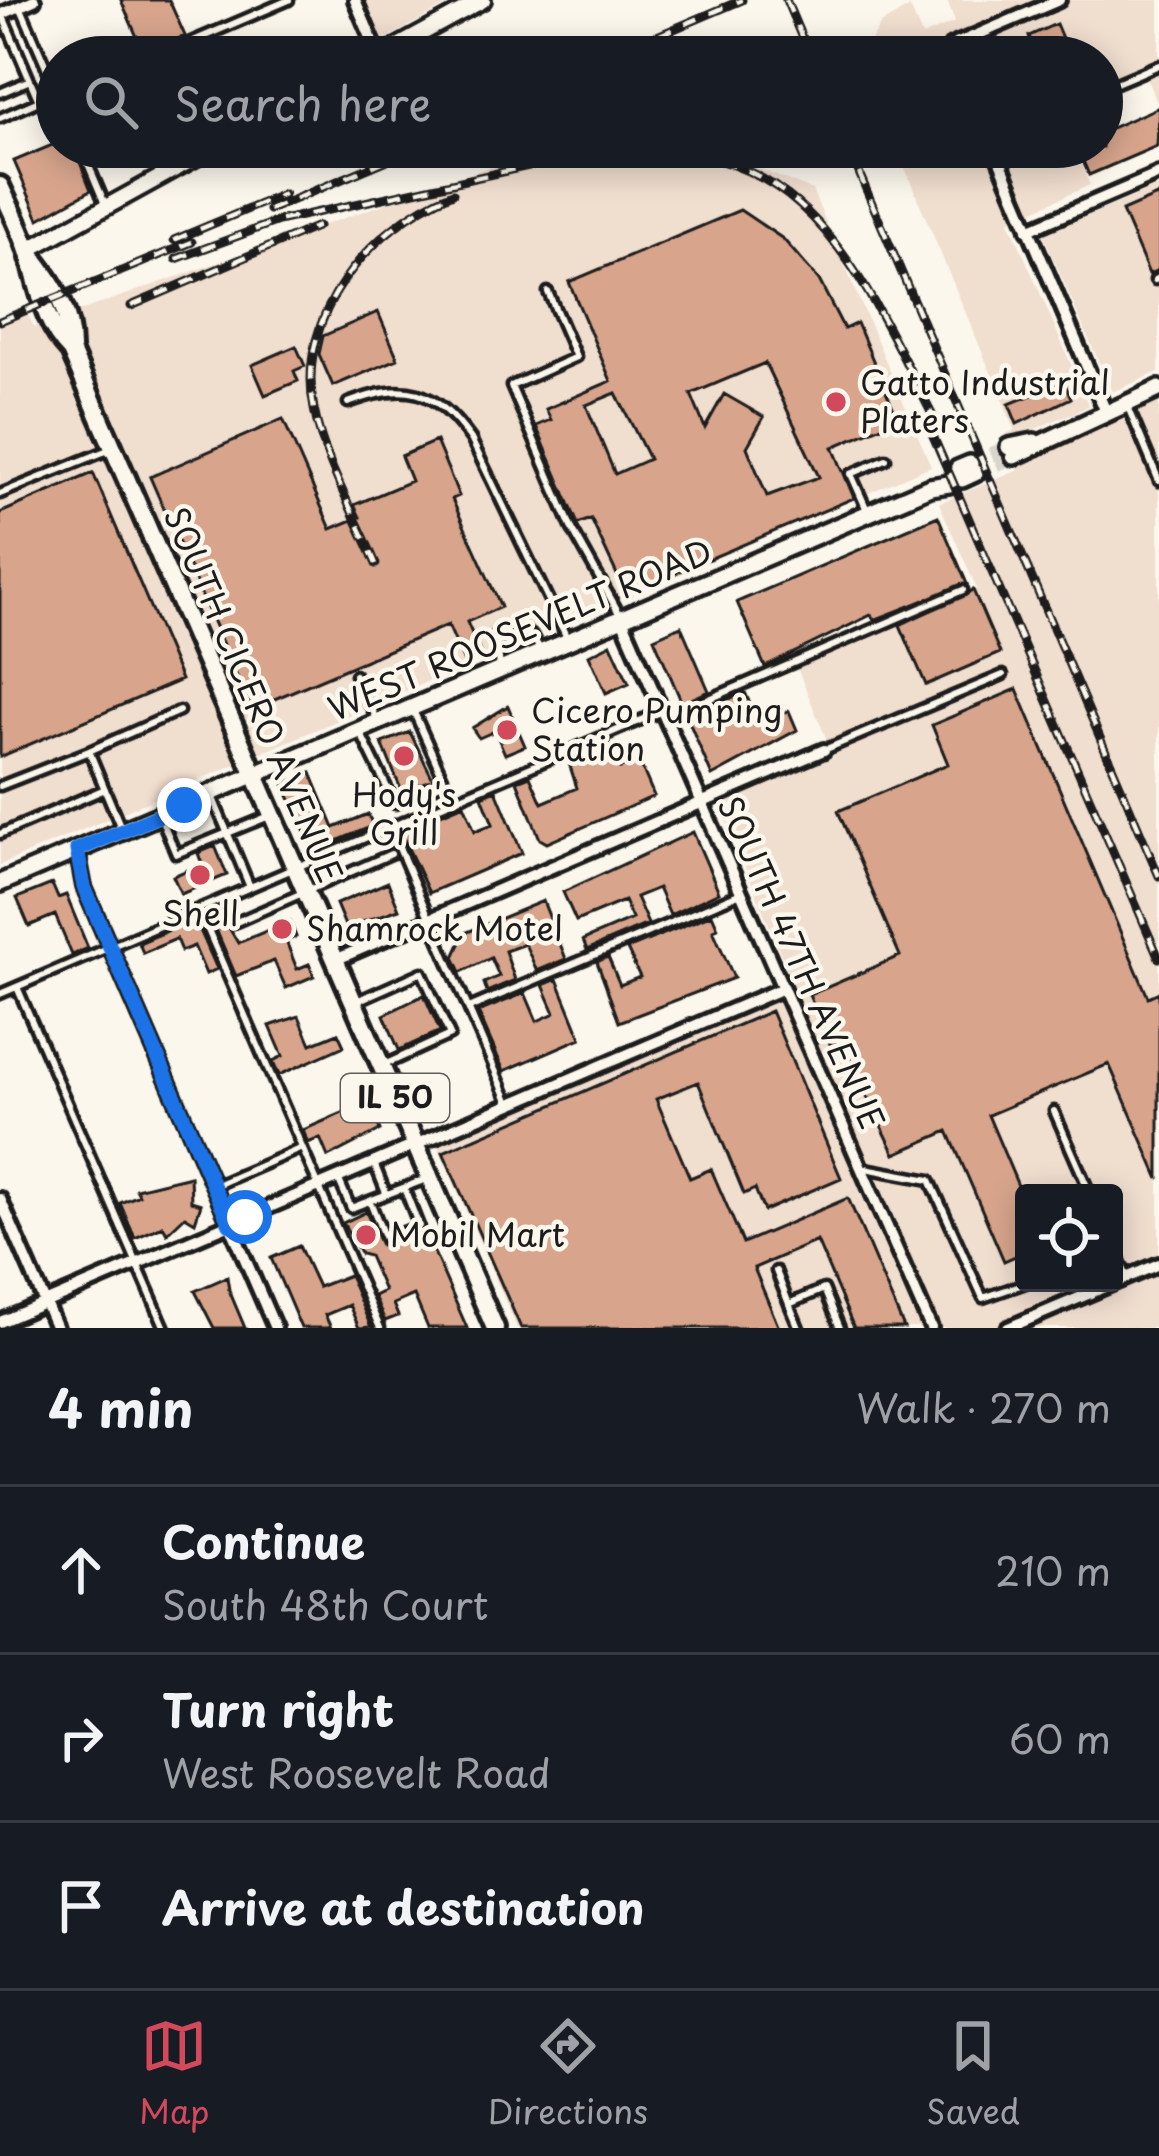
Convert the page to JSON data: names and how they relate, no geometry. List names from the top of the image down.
{
  "streets": {
    "main road": ["WEST ROOSEVELT ROAD", "SOUTH CICERO AVENUE", "IL 50"],
    "street": ["SOUTH 47TH AVENUE"]
  },
  "crossings": [
    ["WEST ROOSEVELT ROAD", "SOUTH CICERO AVENUE"],
    ["WEST ROOSEVELT ROAD", "SOUTH 47TH AVENUE"]
  ],
  "places": [
    "Gatto Industrial Platers",
    "Cicero Pumping Station",
    "Hody's Grill",
    "Shell",
    "Shamrock Motel",
    "Mobil Mart"
  ],
  "page": {
    "search": "Search here",
    "heading": ["4 min", "Walk · 270 m"],
    "list": [
      ["Continue", "South 48th Court", "210 m"],
      ["Turn right", "West Roosevelt Road", "60 m"],
      "Arrive at destination"
    ],
    "nav": ["Map", "Directions", "Saved"]
  }
}
